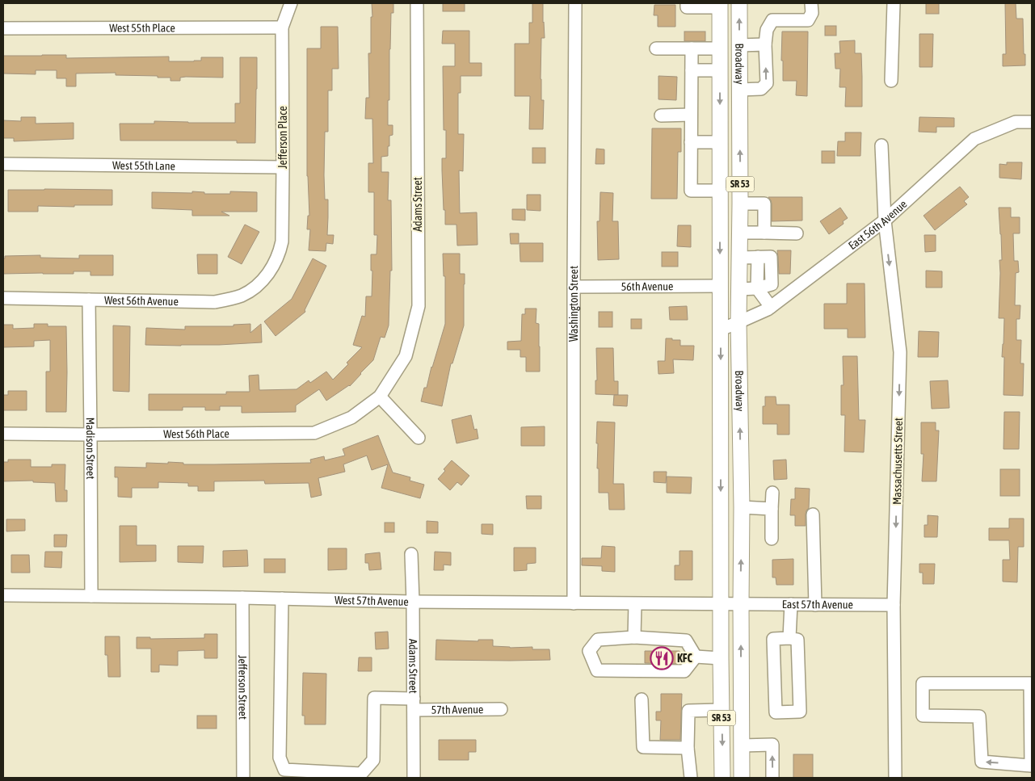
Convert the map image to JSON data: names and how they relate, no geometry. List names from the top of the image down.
{
  "streets": {
    "main road": ["Broadway", "SR 53"],
    "street": [
      "West 55th Place",
      "Jefferson Place",
      "West 55th Lane",
      "Adams Street",
      "East 56th Avenue",
      "56th Avenue",
      "West 56th Avenue",
      "Washington Street",
      "West 56th Place",
      "Madison Street",
      "Massachusetts Street",
      "West 57th Avenue",
      "East 57th Avenue",
      "Jefferson Street",
      "57th Avenue"
    ]
  },
  "crossings": [
    ["West 55th Place", "Jefferson Place"],
    ["Broadway", "East 56th Avenue"],
    ["Broadway", "56th Avenue"],
    ["Broadway", "West 57th Avenue"],
    ["Broadway", "East 57th Avenue"],
    ["Jefferson Place", "West 55th Lane"],
    ["Jefferson Place", "West 56th Avenue"],
    ["Adams Street", "West 56th Place"],
    ["Adams Street", "West 57th Avenue"],
    ["Adams Street", "57th Avenue"],
    ["East 56th Avenue", "Massachusetts Street"],
    ["56th Avenue", "Washington Street"],
    ["West 56th Avenue", "Madison Street"],
    ["Washington Street", "West 57th Avenue"],
    ["West 56th Place", "Madison Street"],
    ["Madison Street", "West 57th Avenue"],
    ["Massachusetts Street", "East 57th Avenue"],
    ["West 57th Avenue", "East 57th Avenue"],
    ["West 57th Avenue", "Jefferson Street"],
    ["West 57th Avenue", "57th Avenue"]
  ],
  "one_way": ["Massachusetts Street"],
  "places": {
    "restaurant": ["KFC"]
  }
}
